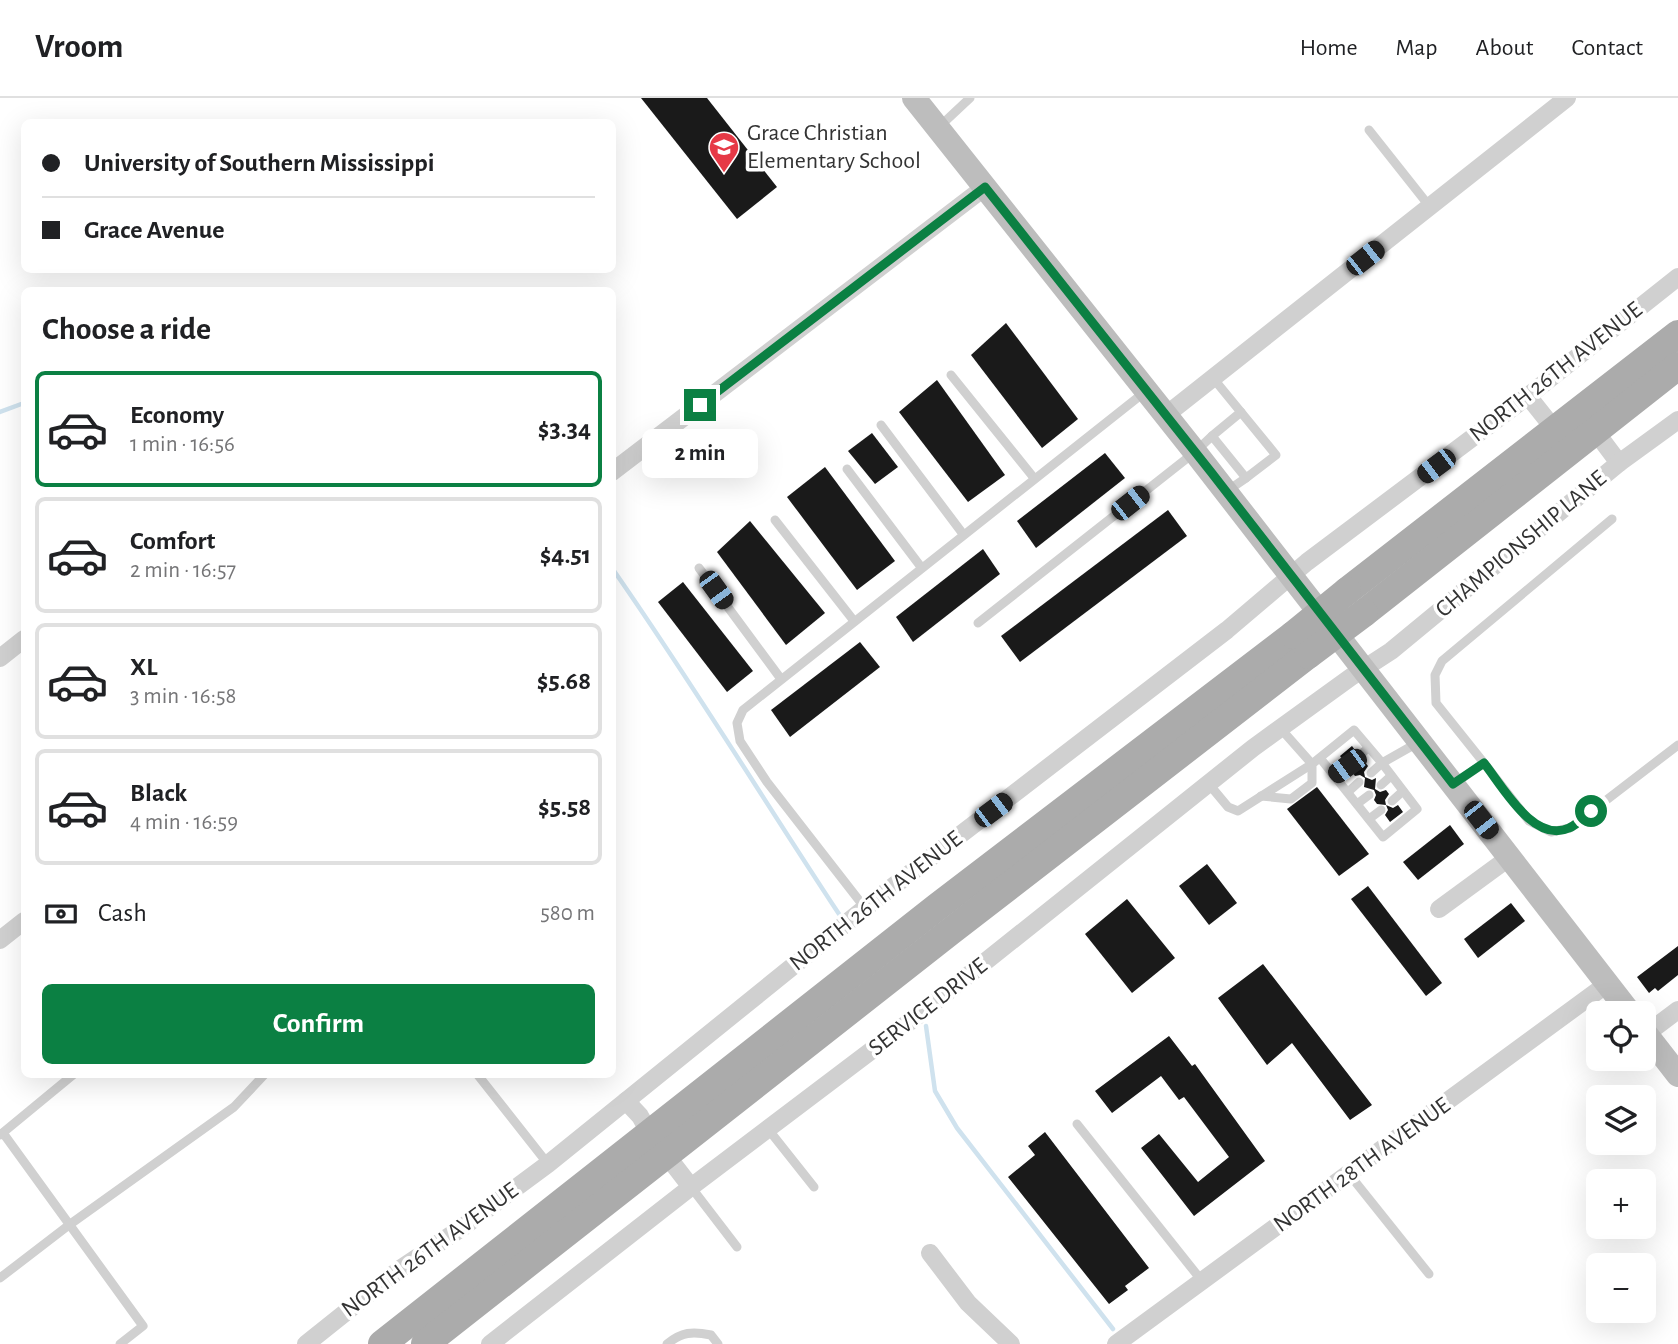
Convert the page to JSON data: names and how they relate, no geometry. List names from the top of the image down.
{
  "streets": {
    "street": [
      "NORTH 26TH AVENUE",
      "CHAMPIONSHIP LANE",
      "SERVICE DRIVE",
      "NORTH 28TH AVENUE"
    ]
  },
  "crossings": [
    ["CHAMPIONSHIP LANE", "SERVICE DRIVE"]
  ],
  "places": {
    "school or university": ["Grace Christian Elementary School"]
  },
  "page": {
    "header": "Vroom",
    "nav": [
      "Home",
      "Map",
      "About",
      "Contact"
    ],
    "banner": ["University of Southern Mississippi", "Grace Avenue"],
    "heading": "Choose a ride",
    "list": [
      {
        "name": "Economy",
        "note": "1 min · 16:56",
        "value": "$3.34"
      },
      {
        "name": "Comfort",
        "note": "2 min · 16:57",
        "value": "$4.51"
      },
      {
        "name": "XL",
        "note": "3 min · 16:58",
        "value": "$5.68"
      },
      {
        "name": "Black",
        "note": "4 min · 16:59",
        "value": "$5.58"
      }
    ],
    "bubble": "2 min",
    "pay": ["Cash", "580 m"],
    "buttons": "Confirm",
    "map_buttons": ["+", "−"]
  }
}
